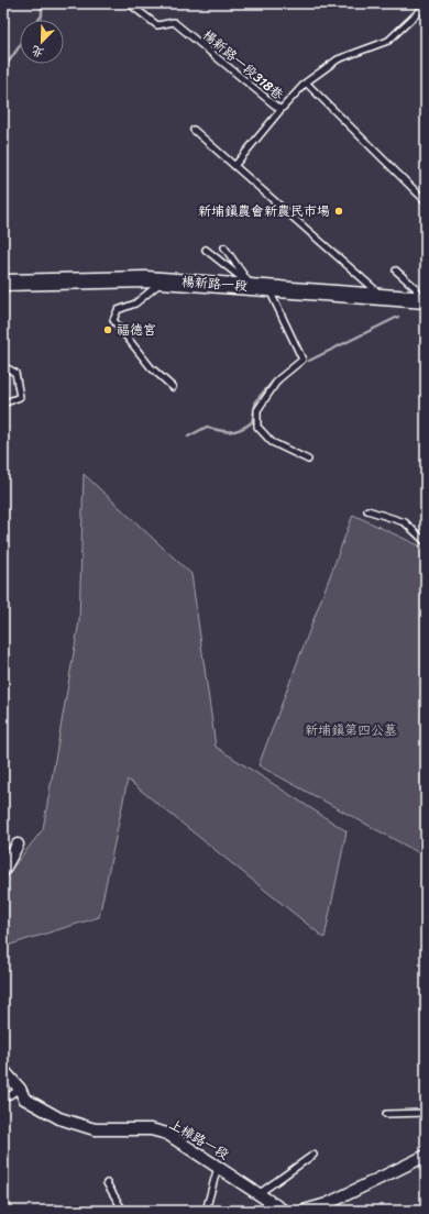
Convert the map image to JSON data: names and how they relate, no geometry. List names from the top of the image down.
{
  "streets": {
    "main road": ["楊新路一段"],
    "street": ["上樟路一段"],
    "lane": ["楊新路一段318巷"]
  },
  "parks": ["新埔鎮第四公墓"],
  "places": ["新埔鎮農會新農民市場", "福德宫"],
  "north": "bottom left"
}
